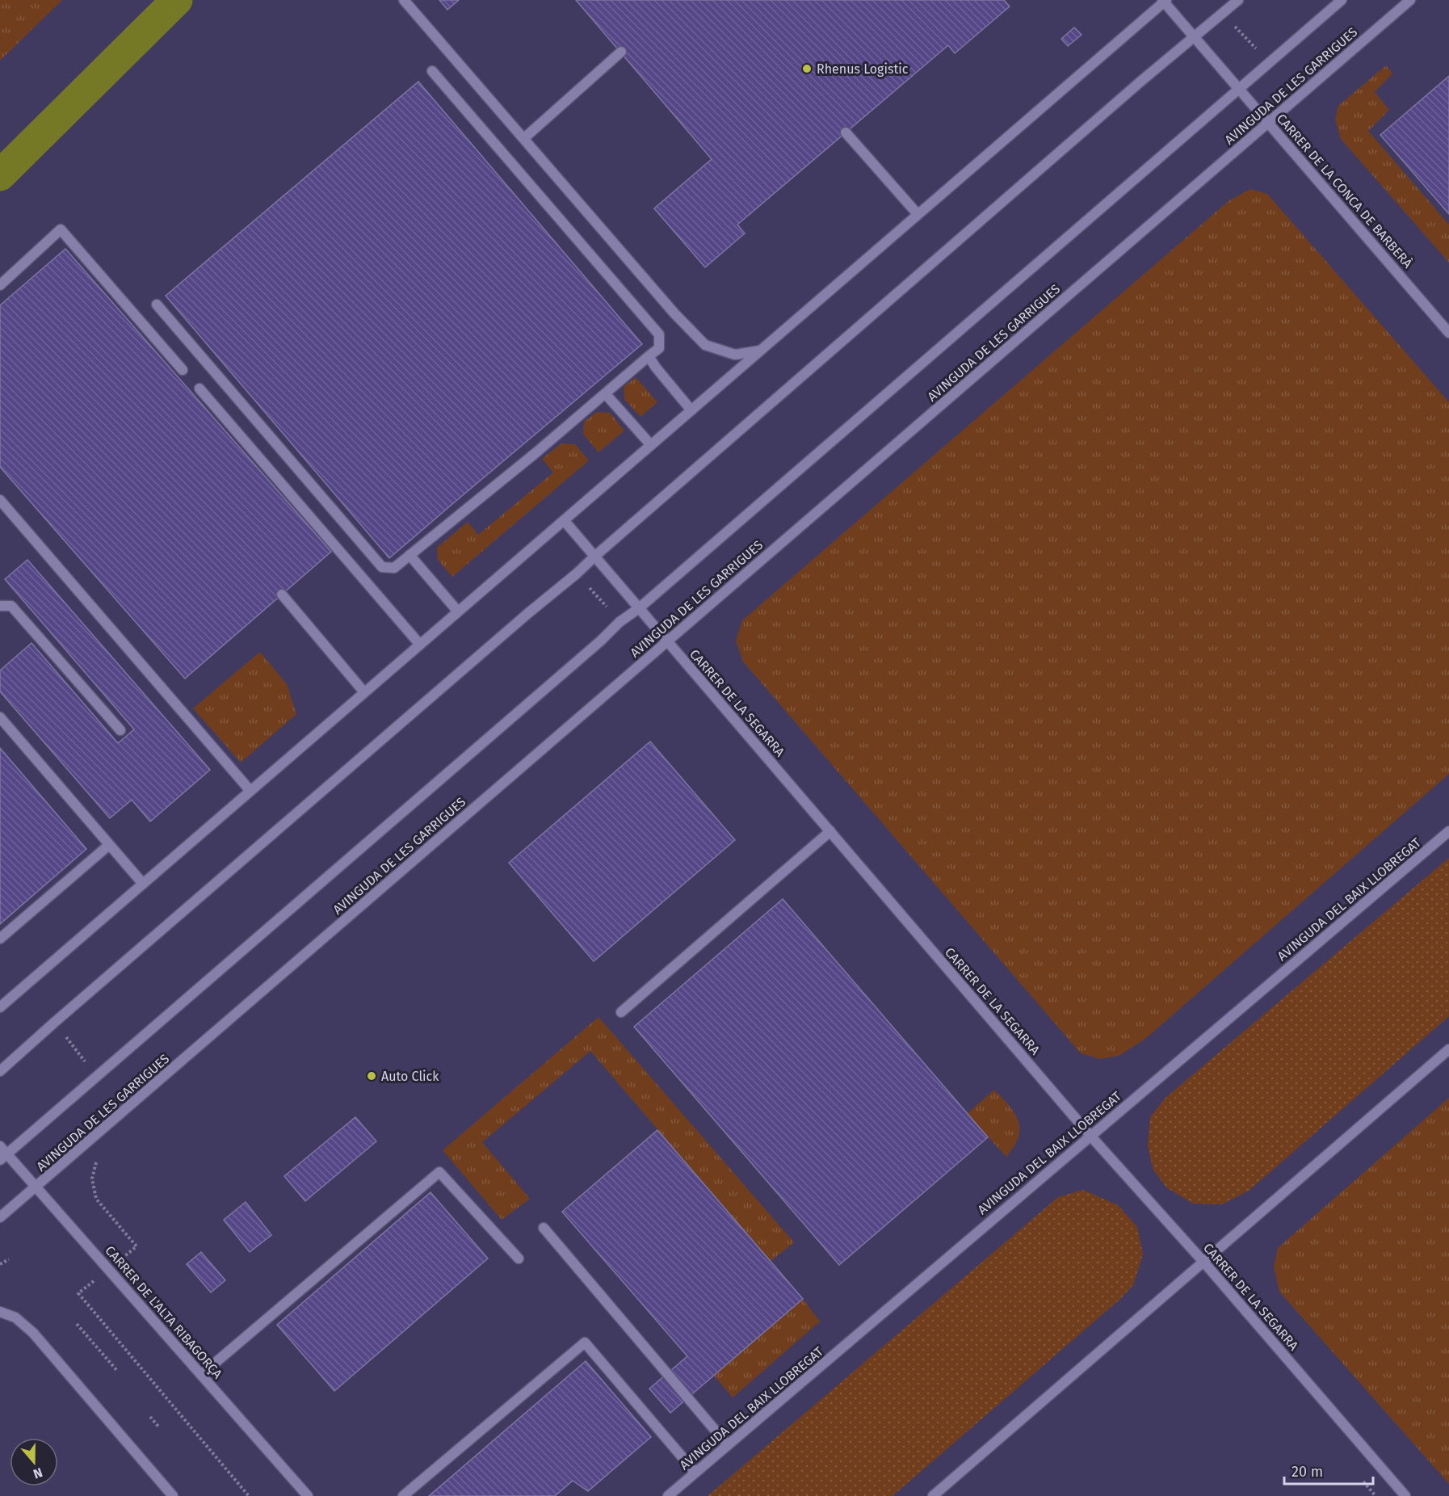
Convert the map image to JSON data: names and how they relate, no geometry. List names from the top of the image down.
{
  "streets": {
    "street": [
      "AVINGUDA DE LES GARRIGUES",
      "CARRER DE LA CONCA DE BARBERÀ",
      "CARRER DE LA SEGARRA",
      "AVINGUDA DEL BAIX LLOBREGAT",
      "CARRER DE L'ALTA RIBAGORÇA"
    ]
  },
  "crossings": [
    ["AVINGUDA DE LES GARRIGUES", "CARRER DE LA CONCA DE BARBERÀ"],
    ["AVINGUDA DE LES GARRIGUES", "CARRER DE LA SEGARRA"],
    ["AVINGUDA DE LES GARRIGUES", "CARRER DE L'ALTA RIBAGORÇA"],
    ["CARRER DE LA SEGARRA", "AVINGUDA DEL BAIX LLOBREGAT"]
  ],
  "places": ["Rhenus Logistic", "Auto Click"],
  "scale_bar": "20 m",
  "north": "bottom"
}
